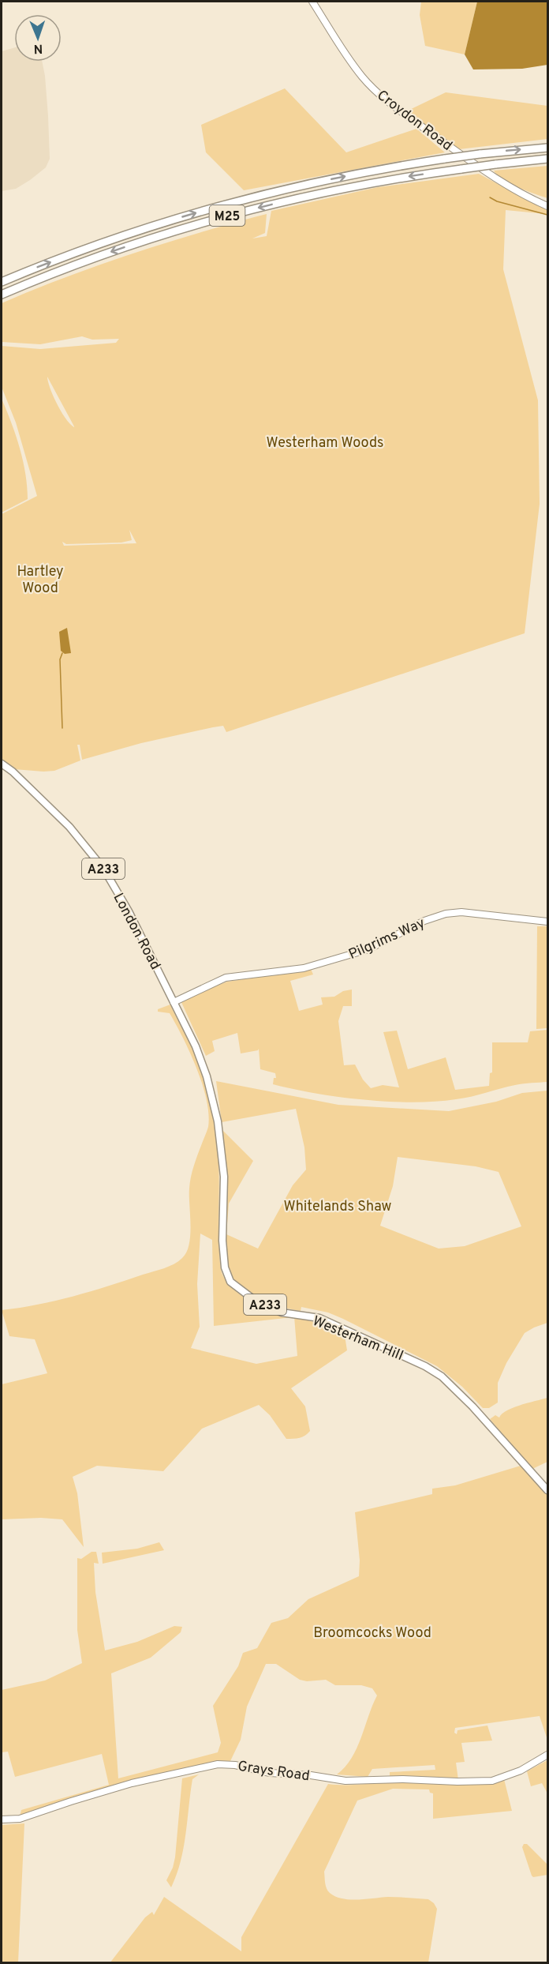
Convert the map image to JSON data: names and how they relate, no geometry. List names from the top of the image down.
{
  "streets": {
    "highway": ["M25"],
    "main road": ["A233", "London Road", "Westerham Hill"],
    "street": ["Croydon Road", "Pilgrims Way", "Grays Road"]
  },
  "crossings": [
    ["London Road", "Pilgrims Way"],
    ["London Road", "Westerham Hill"],
    ["Pilgrims Way", "Westerham Hill"]
  ],
  "parks": [
    "Westerham Woods",
    "Hartley Wood",
    "Whitelands Shaw",
    "Broomcocks Wood"
  ],
  "north": "bottom"
}
